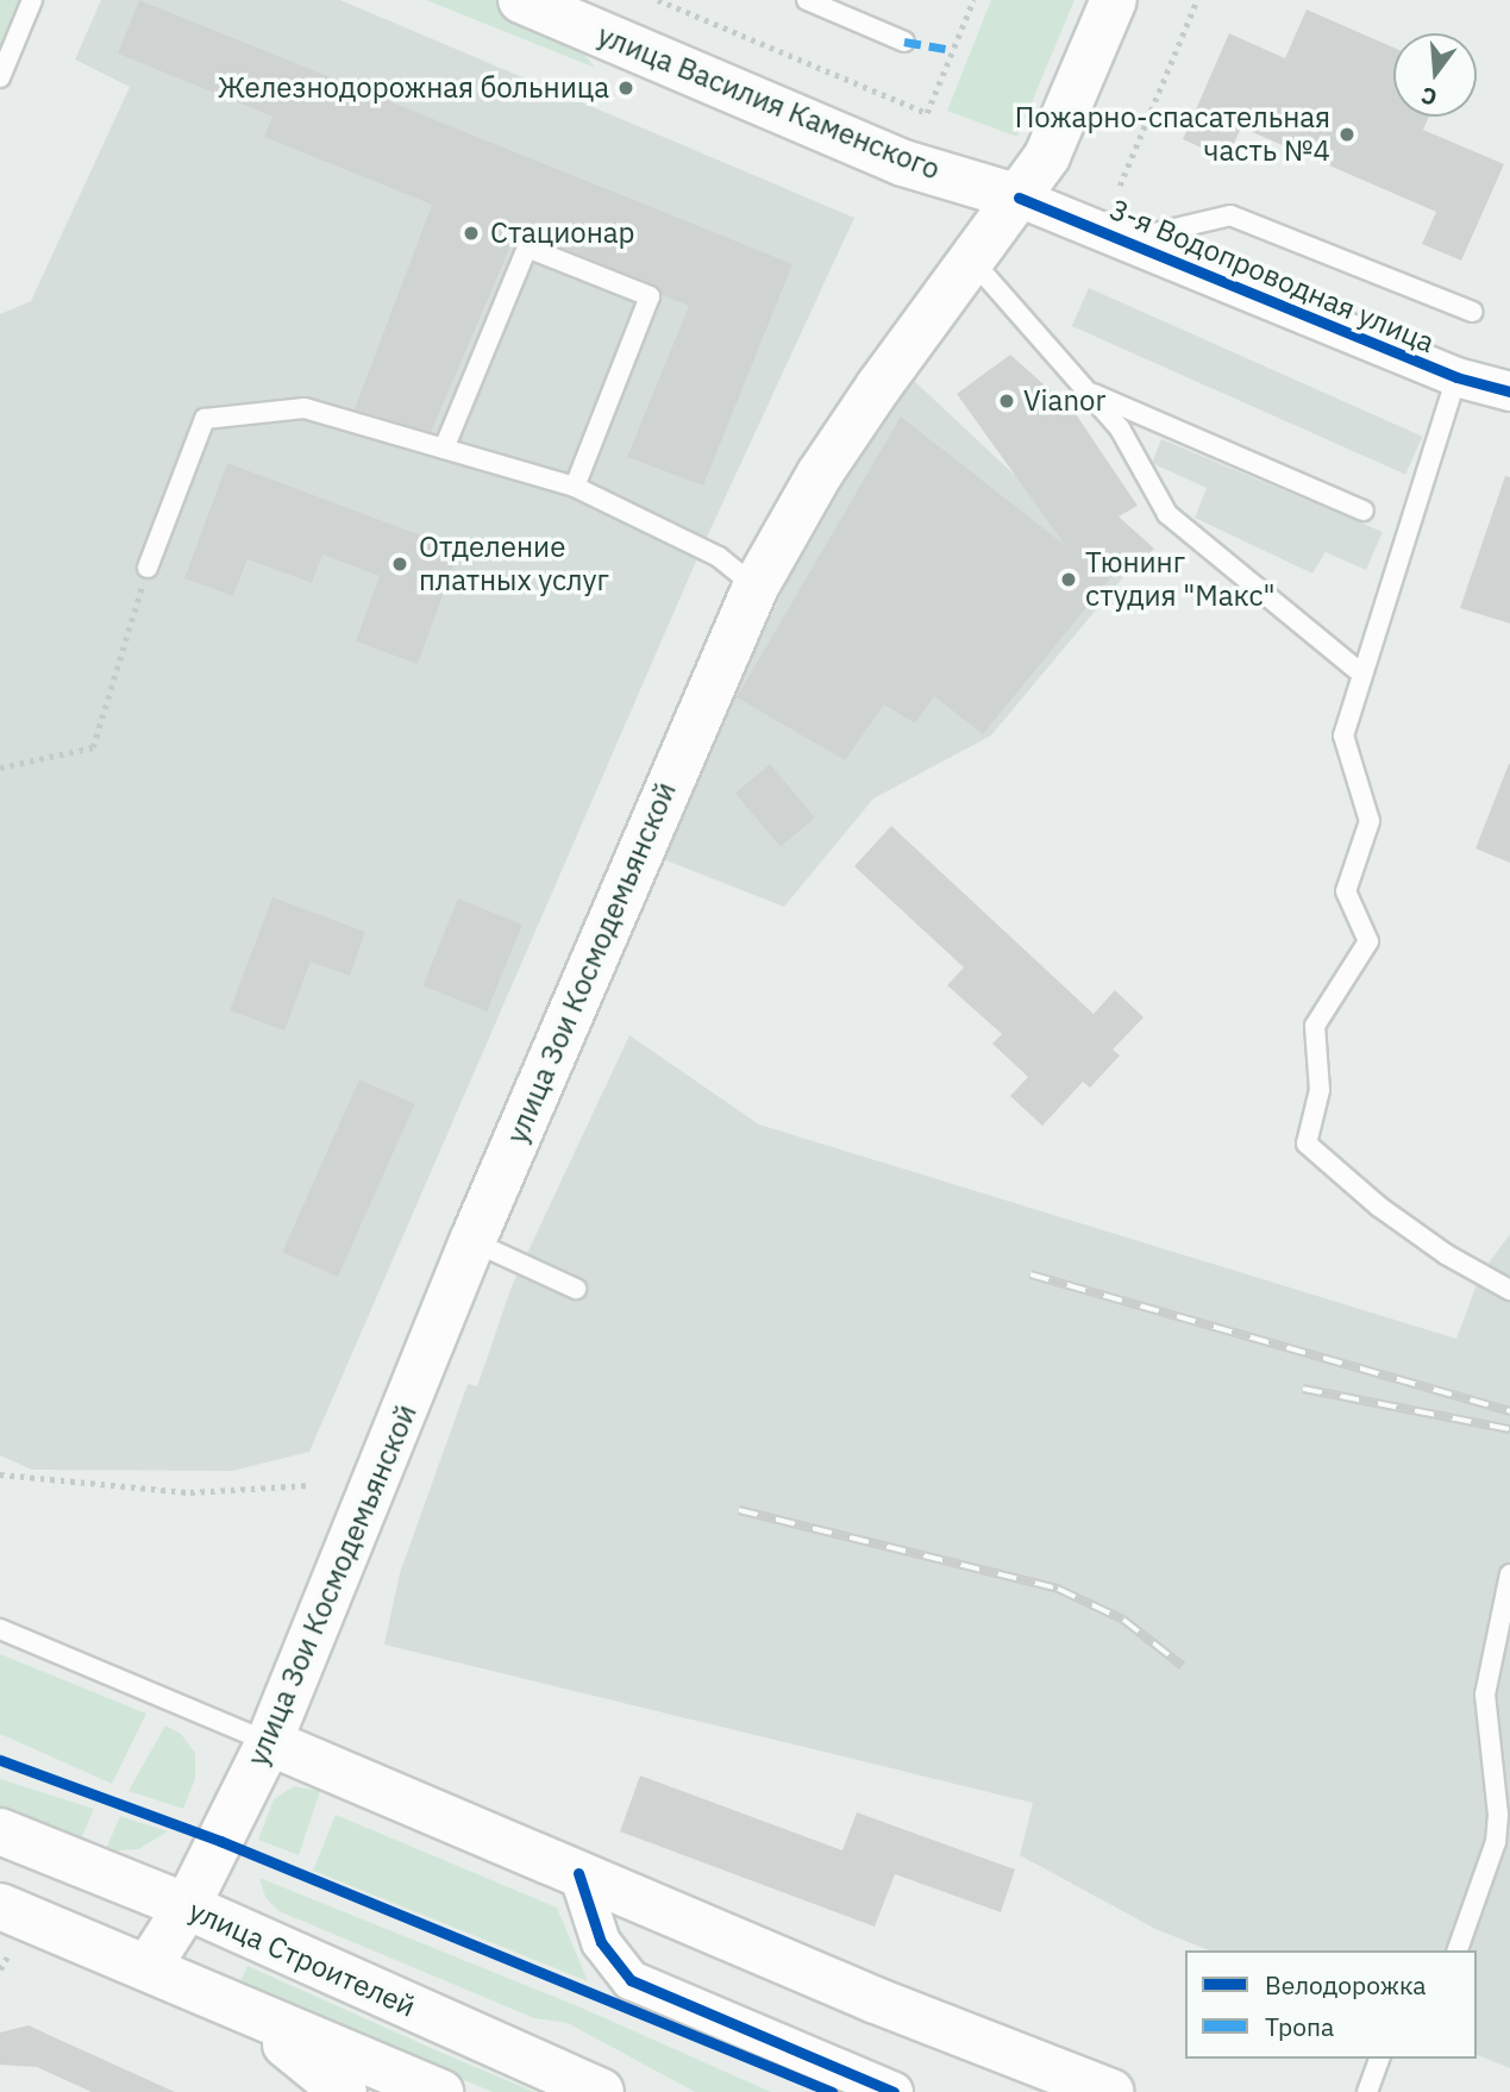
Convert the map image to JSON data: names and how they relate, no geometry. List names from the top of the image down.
{
  "streets": {
    "main road": ["улица Василия Каменского", "улица Зои Космодемьянской", "улица Строителей"],
    "street": ["3-я Водопроводная улица"]
  },
  "crossings": [
    ["улица Василия Каменского", "3-я Водопроводная улица"],
    ["улица Василия Каменского", "улица Зои Космодемьянской"],
    ["3-я Водопроводная улица", "улица Зои Космодемьянской"],
    ["улица Зои Космодемьянской", "улица Строителей"]
  ],
  "places": [
    "Железнодорожная больница",
    "Пожарно-спасательная часть №4",
    "Стационар",
    "Vianor",
    "Отделение платных услуг",
    "Тюнинг студия \"Макс\""
  ],
  "legend": ["Велодорожка", "Тропа"],
  "north": "bottom"
}
